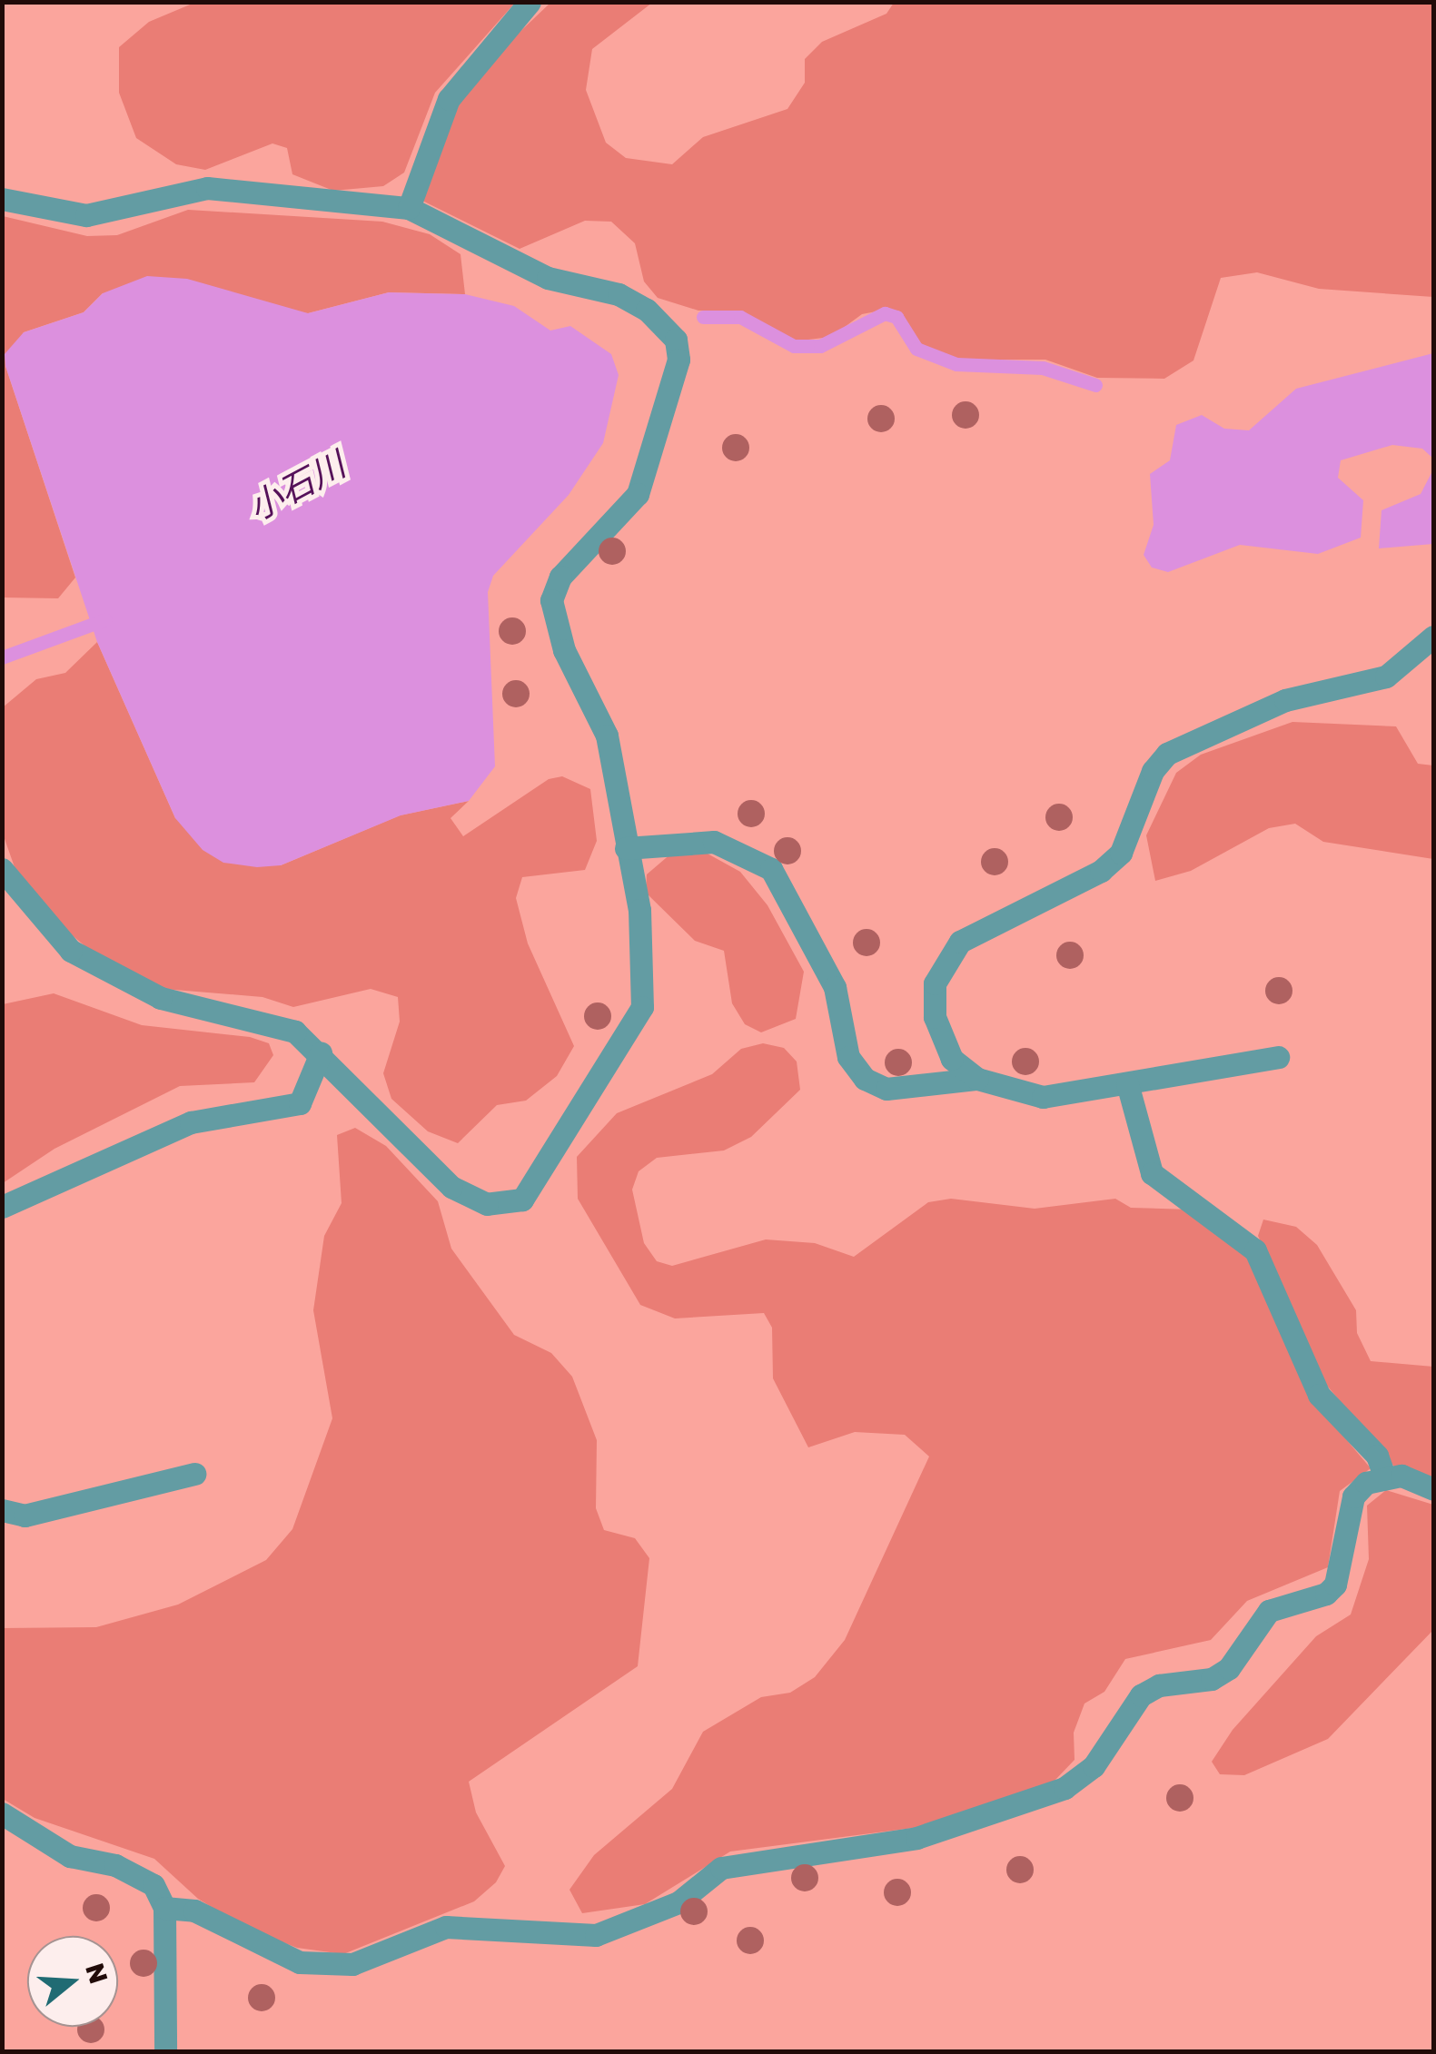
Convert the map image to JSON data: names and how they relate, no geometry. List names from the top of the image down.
{
  "water": ["小石川"],
  "north": "right"
}
